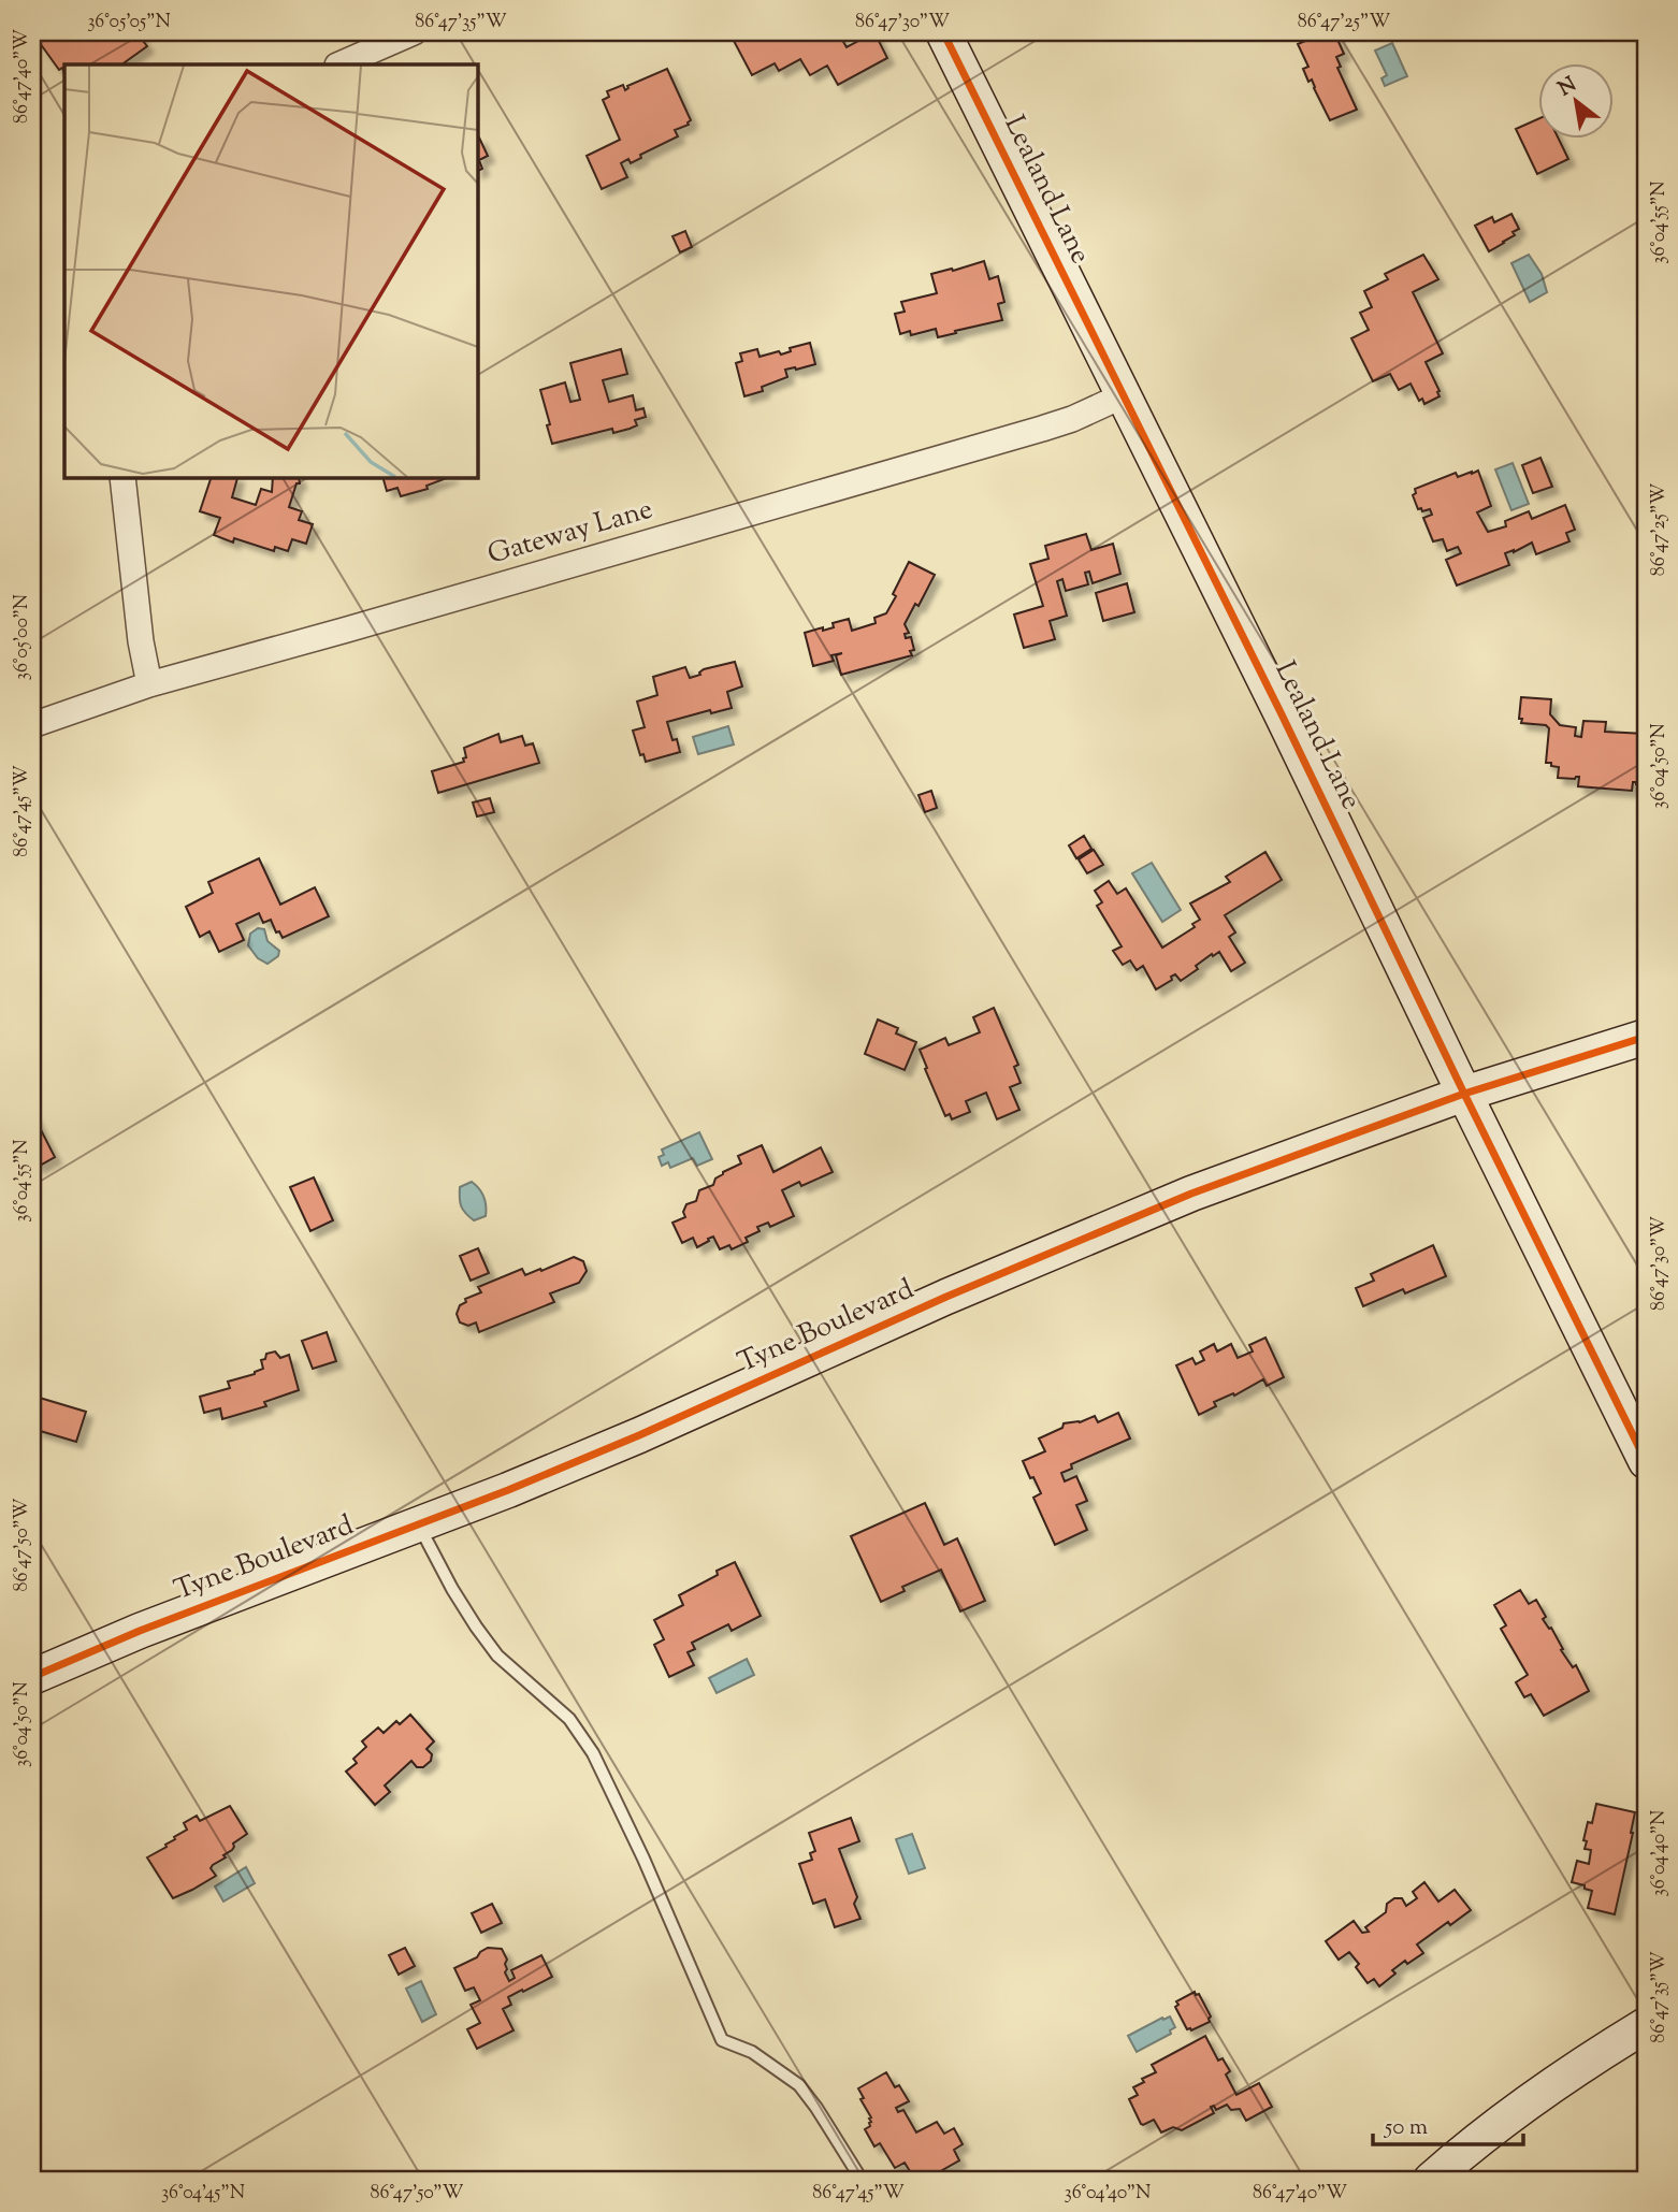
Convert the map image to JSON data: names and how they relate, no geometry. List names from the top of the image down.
{
  "streets": {
    "street": ["Lealand Lane", "Gateway Lane", "Tyne Boulevard"]
  },
  "crossings": [
    ["Lealand Lane", "Gateway Lane"],
    ["Lealand Lane", "Tyne Boulevard"]
  ],
  "scale_bar": "50 m",
  "north": "top left",
  "coordinates": [
    "36°05'05\"N",
    "86°47'35\"W",
    "86°47'30\"W",
    "86°47'25\"W",
    "86°47'40\"W",
    "36°04'55\"N",
    "36°05'00\"N",
    "36°04'50\"N",
    "86°47'45\"W",
    "86°47'50\"W",
    "36°04'40\"N",
    "36°04'45\"N"
  ]
}
